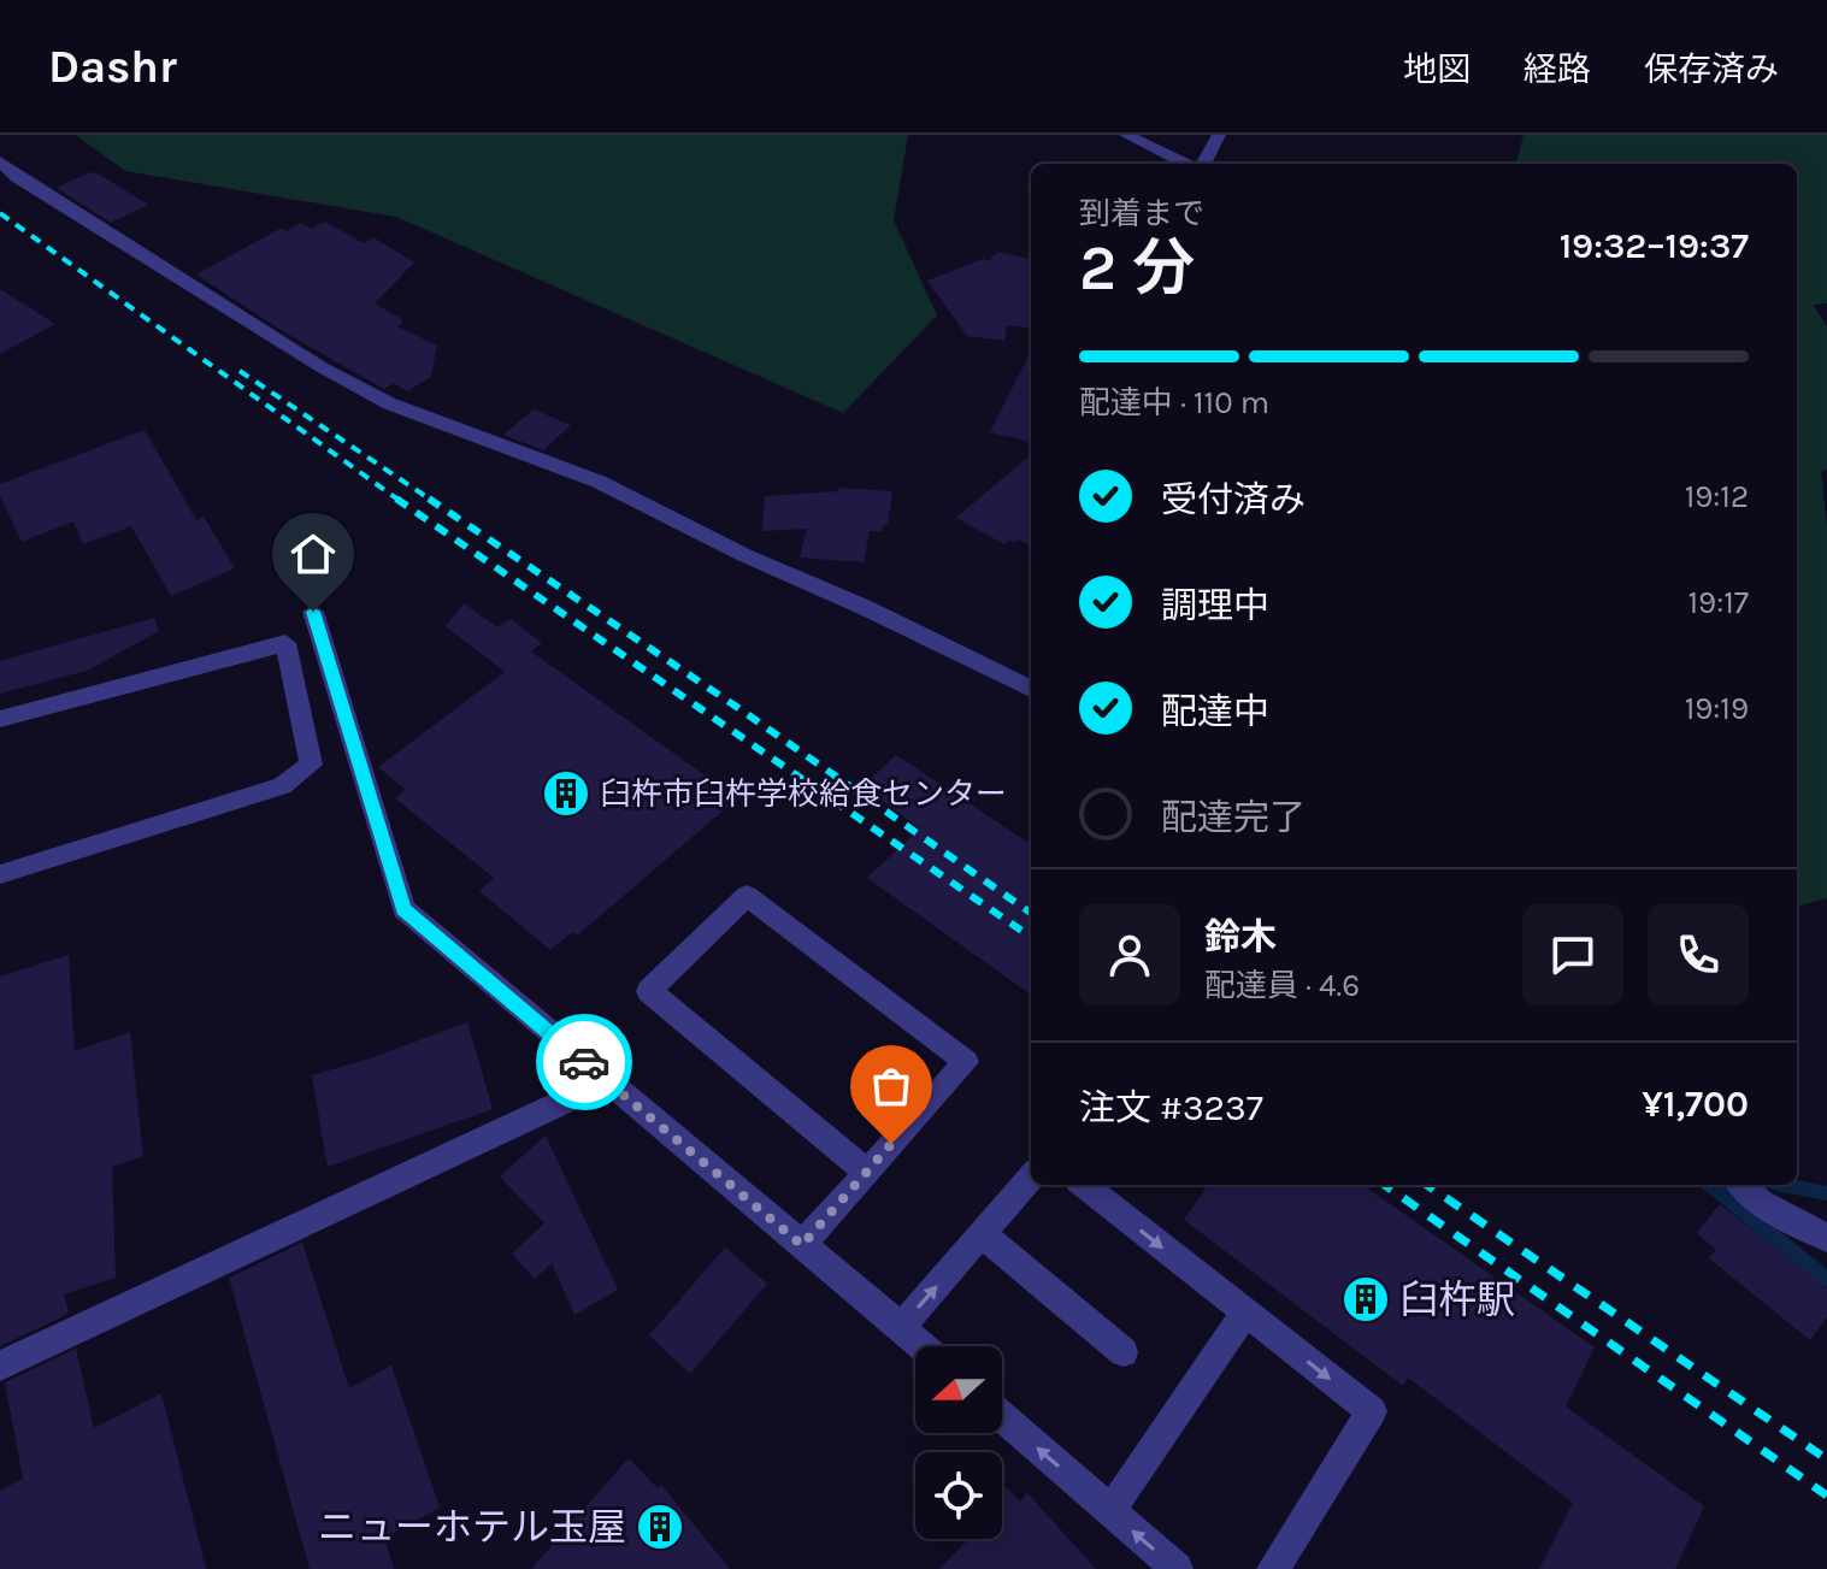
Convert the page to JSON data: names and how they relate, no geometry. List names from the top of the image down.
{
  "places": {
    "building": ["臼杵市臼杵学校給食センター", "臼杵駅", "ニューホテル玉屋"]
  },
  "north": "left",
  "page": {
    "header": "Dashr",
    "nav": ["地図", "経路", "保存済み"],
    "heading": ["2 分", "到着まで", "19:32–19:37"],
    "panel": [
      "鈴木",
      "配達員 · 4.6",
      "注文 #3237",
      "¥1,700"
    ],
    "bar": "配達中 · 110 m",
    "list": [
      ["受付済み", "19:12"],
      ["調理中", "19:17"],
      ["配達中", "19:19"],
      "配達完了"
    ]
  }
}
